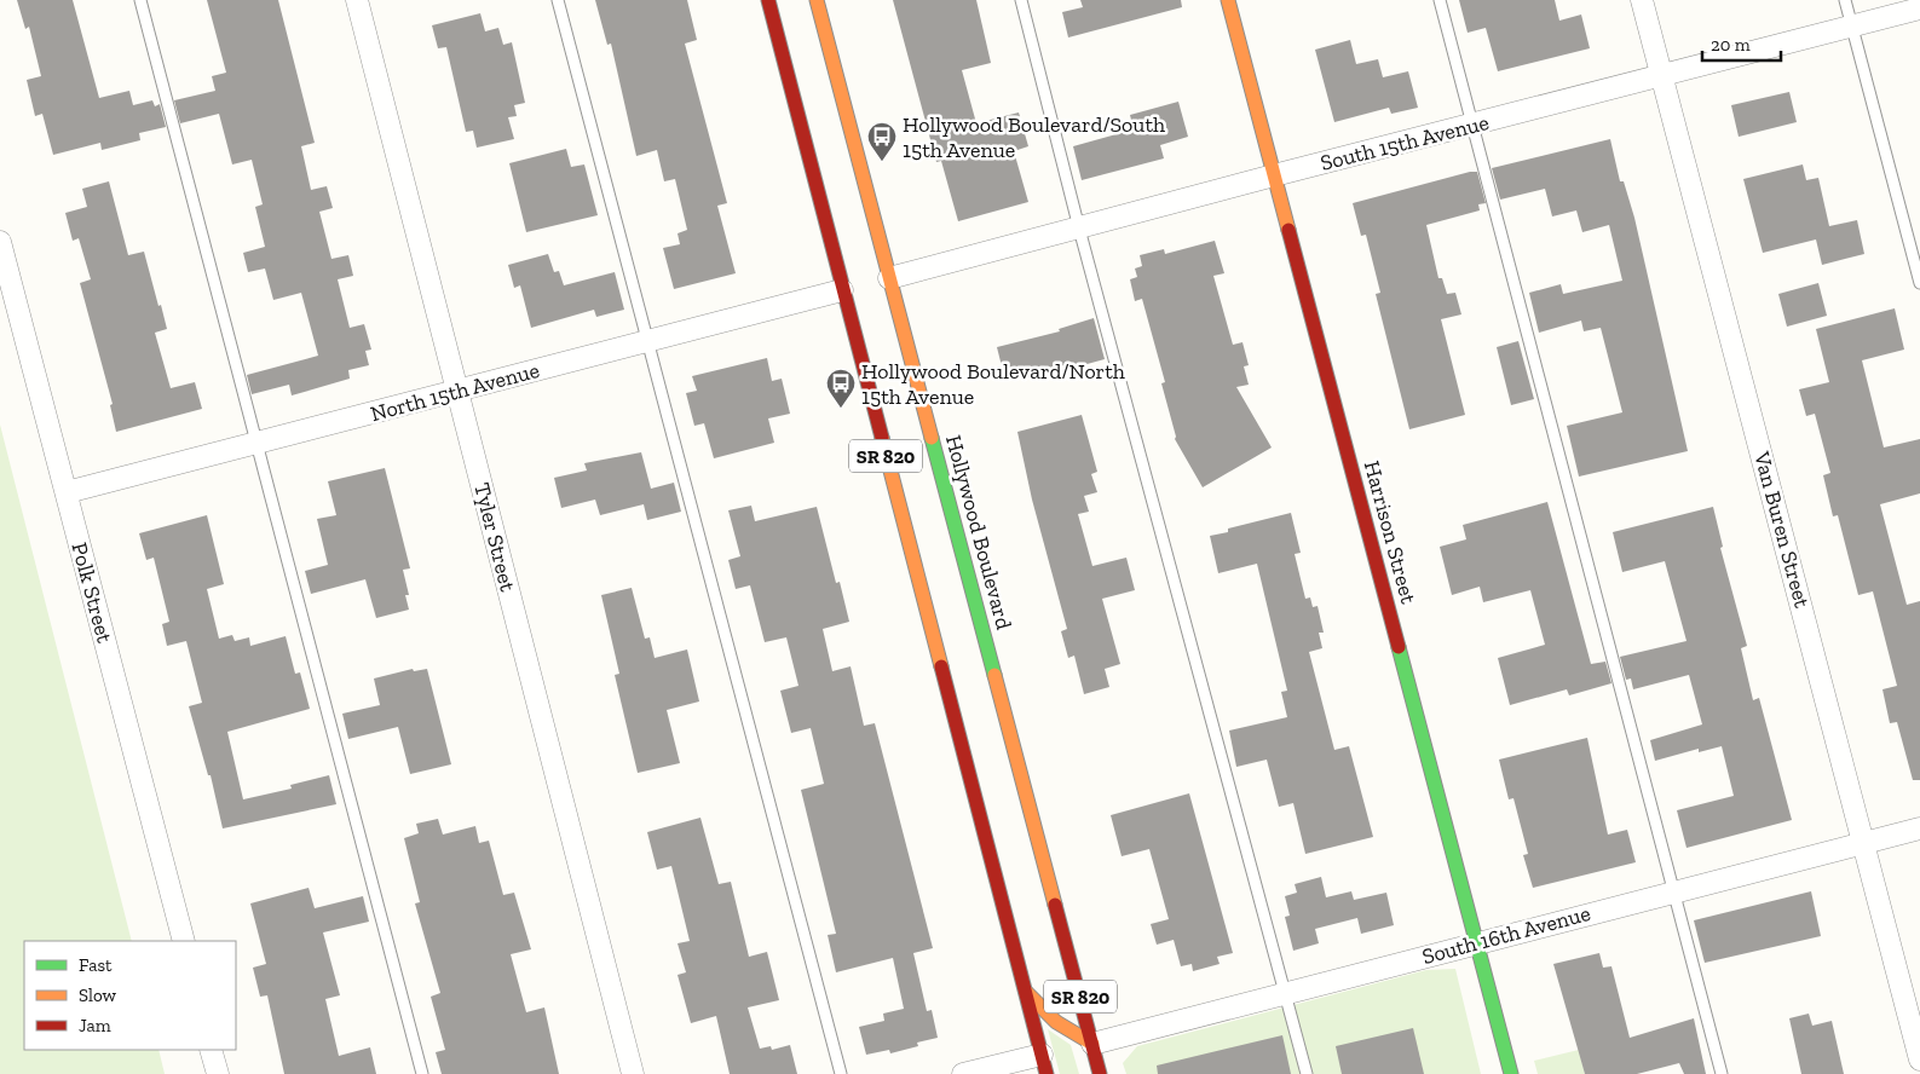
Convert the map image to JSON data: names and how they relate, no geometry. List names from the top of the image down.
{
  "streets": {
    "main road": ["SR 820", "Hollywood Boulevard", "Harrison Street"],
    "street": [
      "South 15th Avenue",
      "North 15th Avenue",
      "Van Buren Street",
      "Tyler Street",
      "Polk Street",
      "South 16th Avenue"
    ]
  },
  "crossings": [
    ["South 15th Avenue", "Van Buren Street"],
    ["South 15th Avenue", "Hollywood Boulevard"],
    ["South 15th Avenue", "Harrison Street"],
    ["North 15th Avenue", "SR 820"],
    ["North 15th Avenue", "Tyler Street"],
    ["North 15th Avenue", "Polk Street"],
    ["Van Buren Street", "South 16th Avenue"],
    ["Hollywood Boulevard", "South 16th Avenue"],
    ["Harrison Street", "South 16th Avenue"]
  ],
  "places": {
    "bus stop": ["Hollywood Boulevard/South 15th Avenue", "Hollywood Boulevard/North 15th Avenue"]
  },
  "legend": ["Fast", "Slow", "Jam"],
  "scale_bar": "20 m"
}
